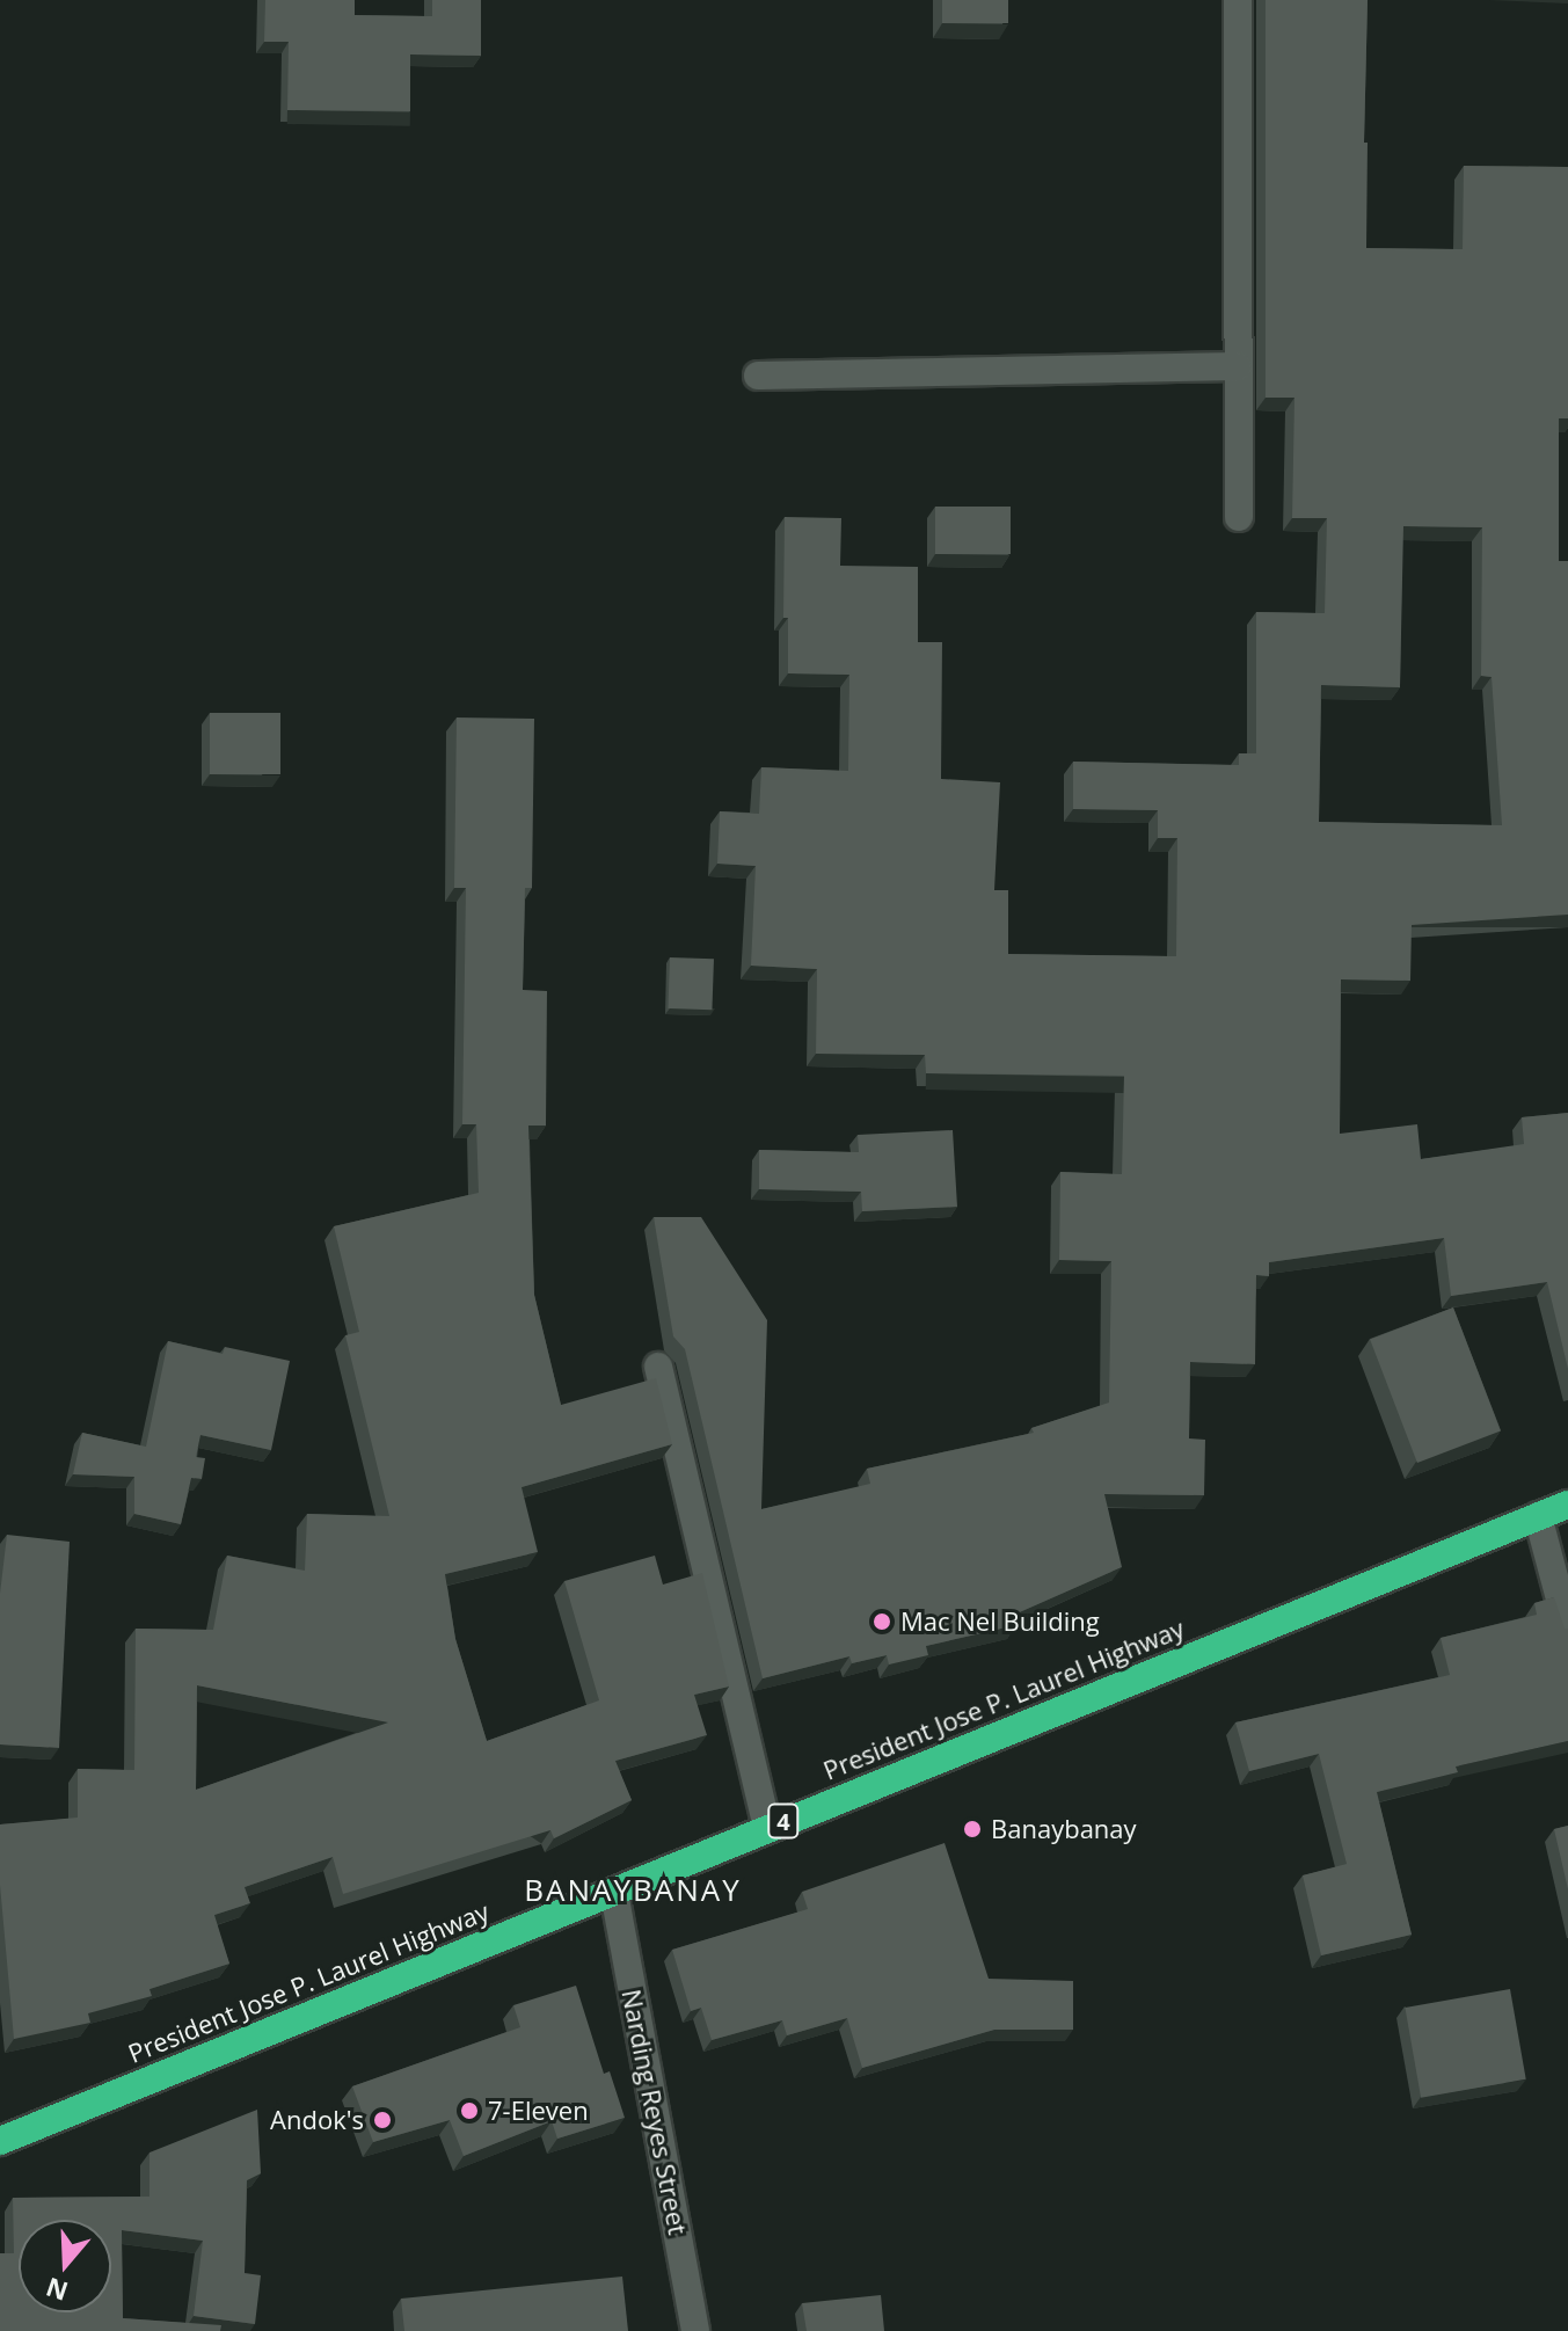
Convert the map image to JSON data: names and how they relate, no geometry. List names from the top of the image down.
{
  "streets": {
    "highway": ["President Jose P. Laurel Highway", "4"],
    "street": ["Narding Reyes Street"]
  },
  "crossings": [
    ["President Jose P. Laurel Highway", "Narding Reyes Street"]
  ],
  "districts": ["BANAYBANAY"],
  "places": [
    "Mac Nel Building",
    "Banaybanay",
    "7-Eleven",
    "Andok's"
  ],
  "north": "bottom"
}
